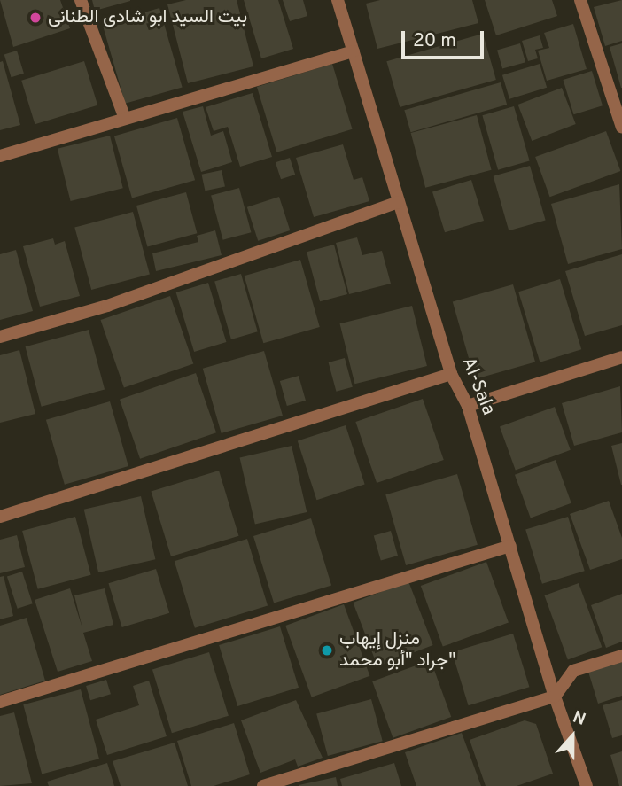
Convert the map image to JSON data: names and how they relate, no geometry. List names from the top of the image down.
{
  "streets": {
    "street": ["Al-Sala"]
  },
  "places": ["بيت السيد ابو شادى الطنانى", "منزل إيهاب جراد \"أبو محمد\""],
  "scale_bar": "20 m",
  "north": "top"
}
